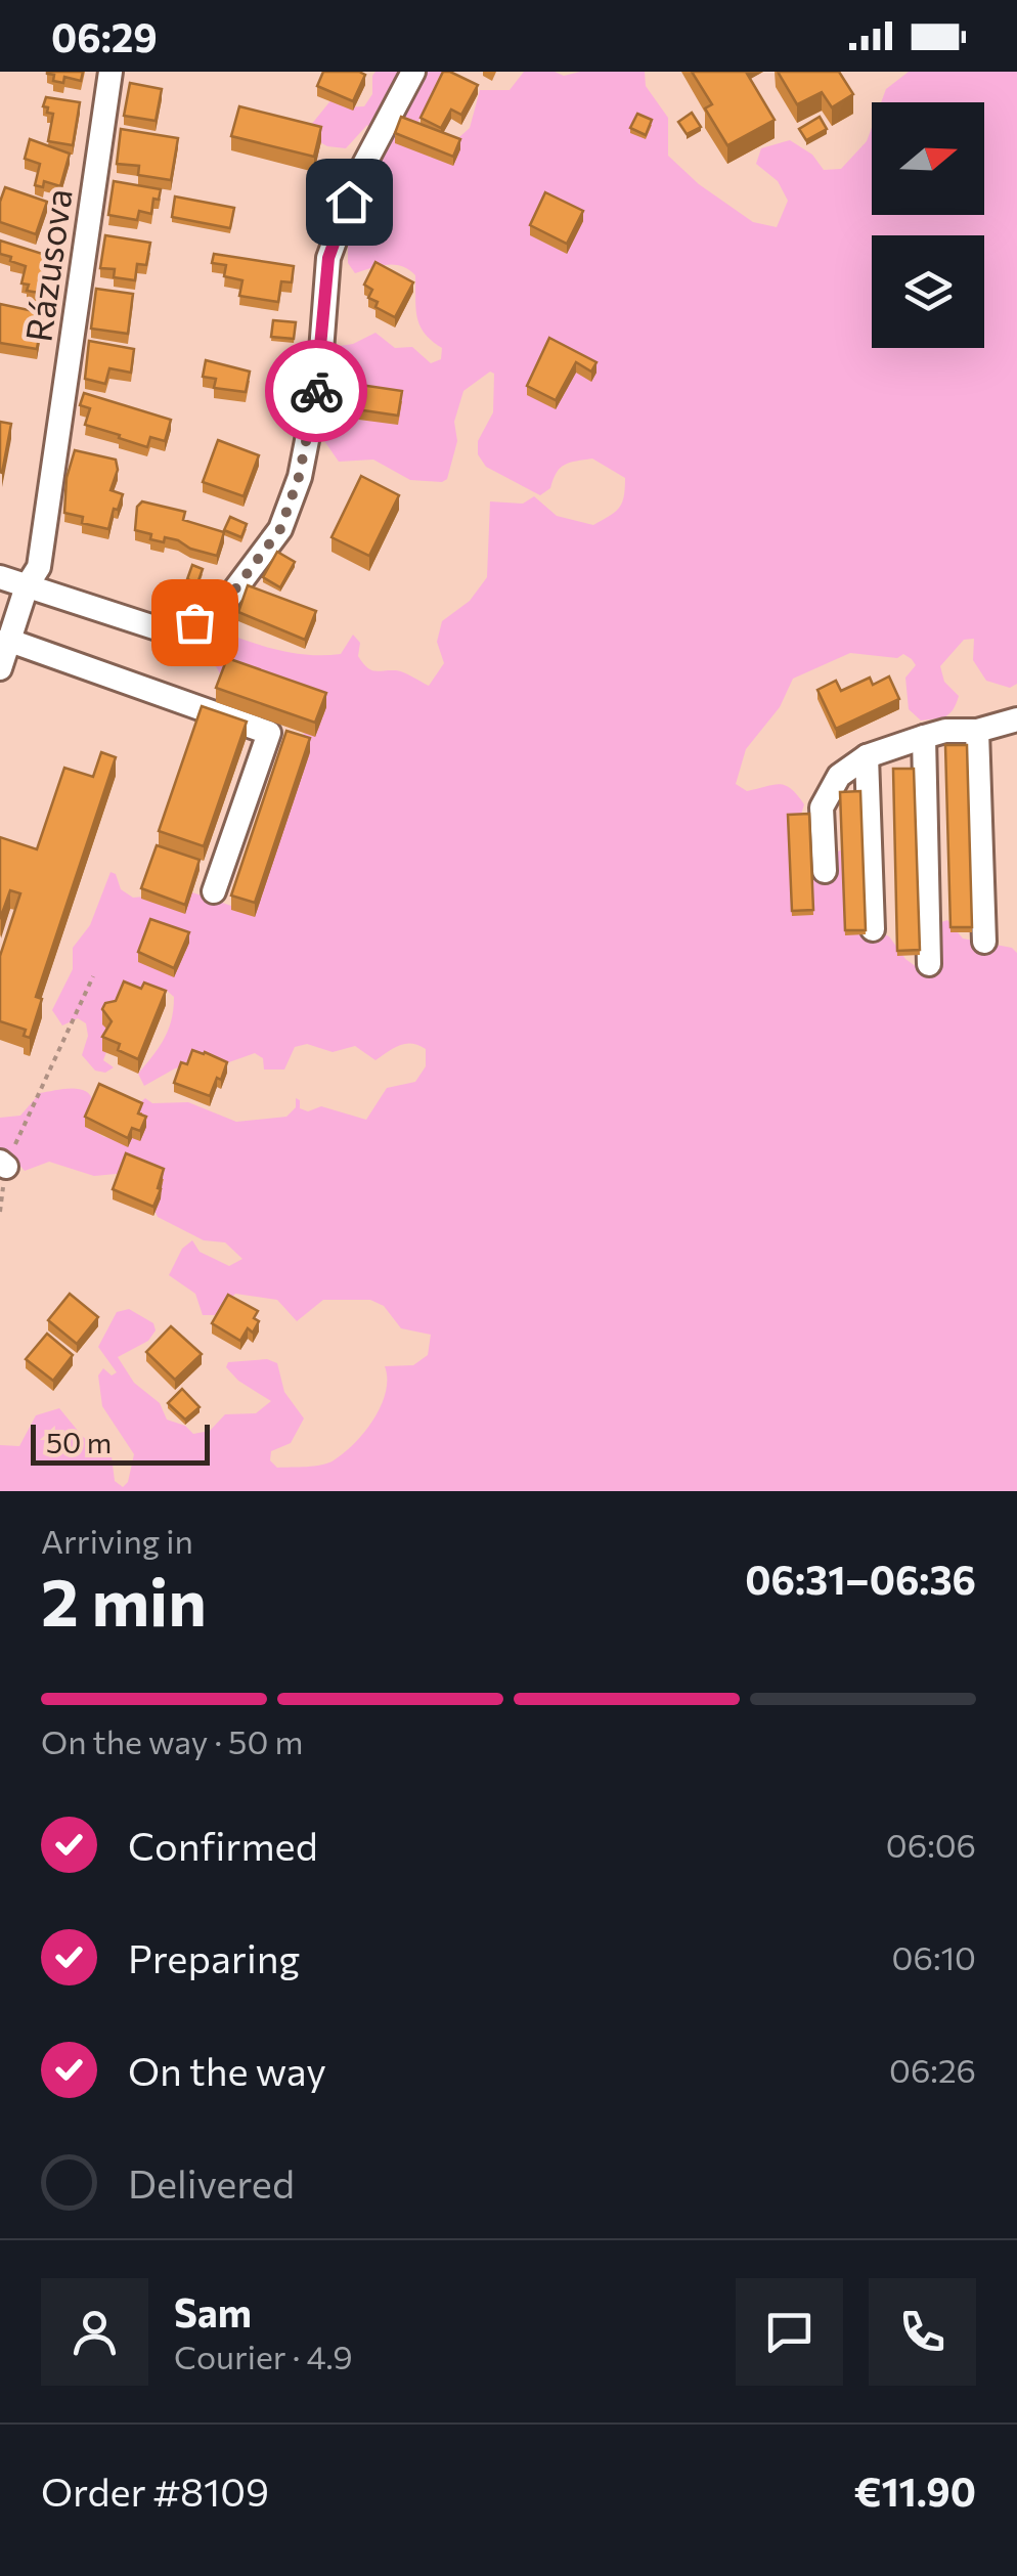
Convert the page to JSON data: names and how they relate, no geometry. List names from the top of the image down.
{
  "streets": {
    "street": ["Rázusova"]
  },
  "scale_bar": "50 m",
  "north": "right",
  "page": {
    "status": "06:29",
    "scale": "50 m",
    "heading": ["2 min", "Arriving in", "06:31–06:36"],
    "panel": [
      "Sam",
      "Courier · 4.9",
      "Order #8109",
      "€11.90"
    ],
    "bar": "On the way · 50 m",
    "list": [
      ["Confirmed", "06:06"],
      ["Preparing", "06:10"],
      ["On the way", "06:26"],
      "Delivered"
    ]
  }
}
